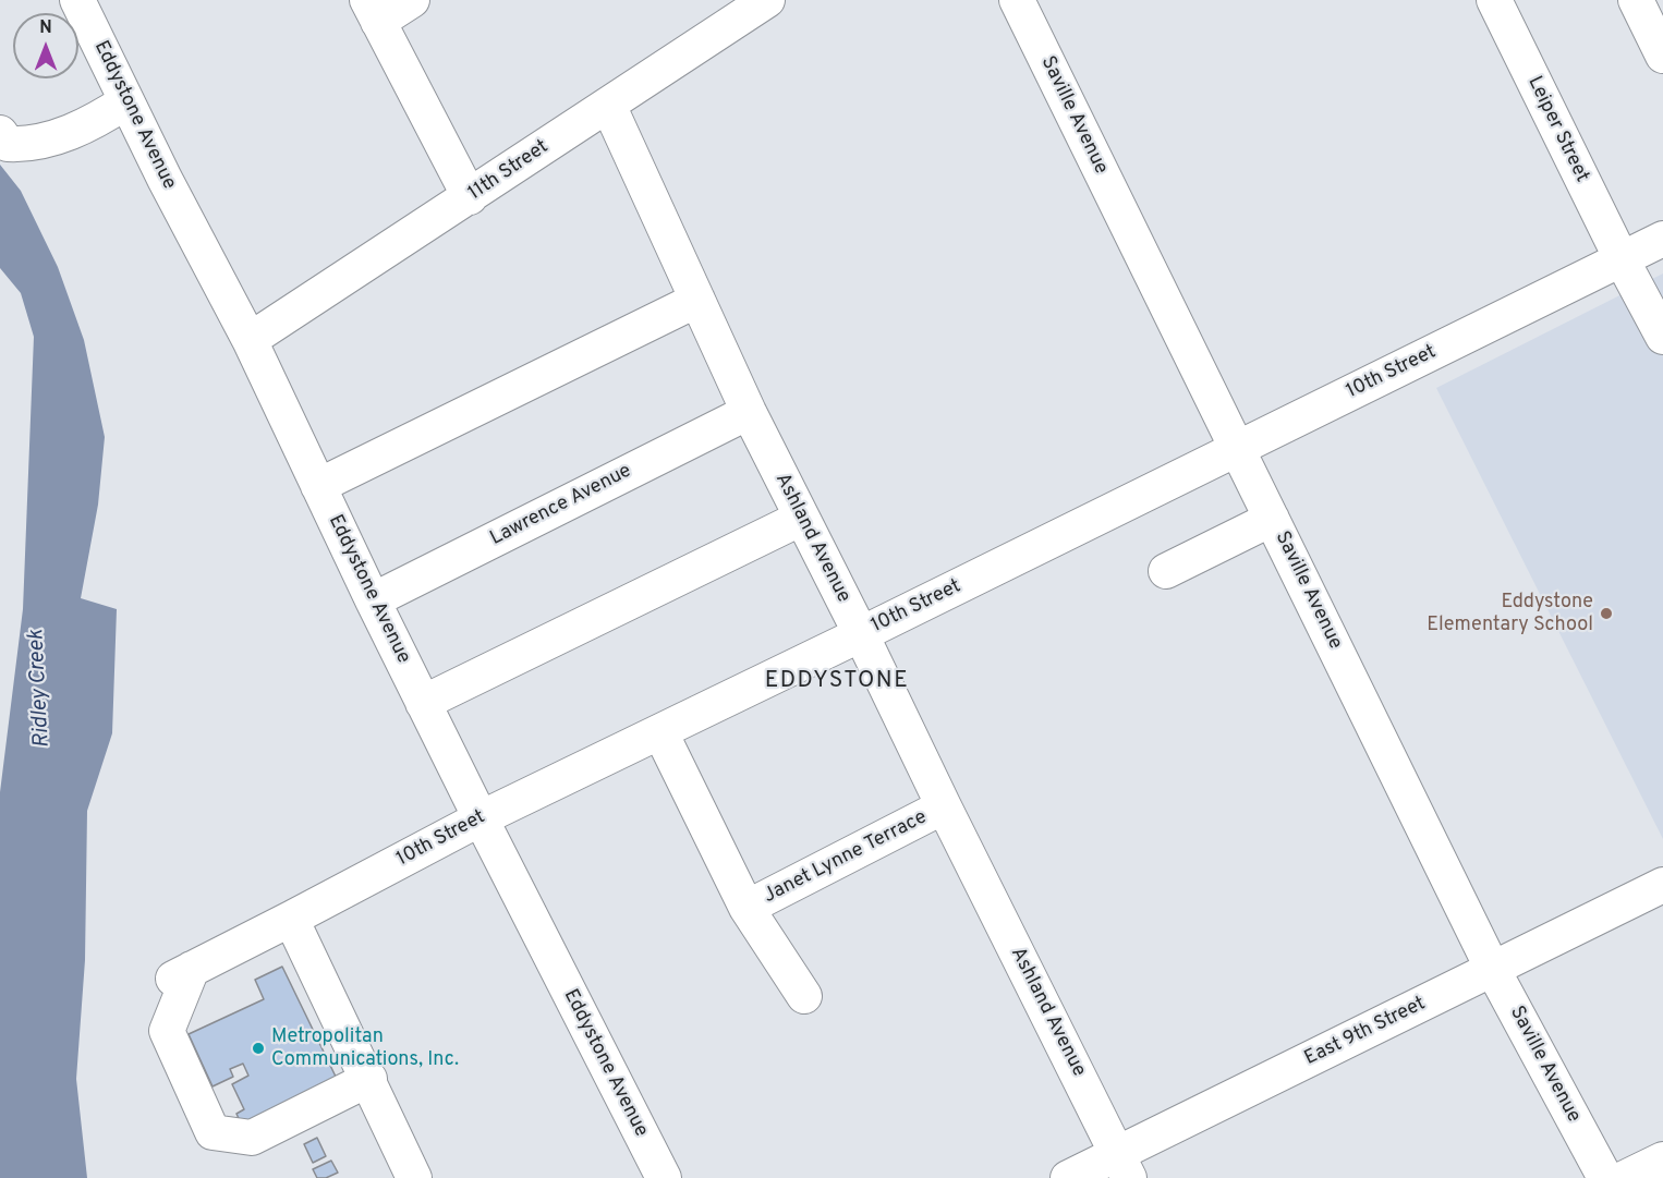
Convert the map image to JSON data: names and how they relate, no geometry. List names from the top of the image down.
{
  "streets": {
    "street": [
      "Eddystone Avenue",
      "Saville Avenue",
      "Leiper Street",
      "11th Street",
      "10th Street",
      "Lawrence Avenue",
      "Ashland Avenue",
      "Janet Lynne Terrace",
      "East 9th Street"
    ]
  },
  "crossings": [
    ["Eddystone Avenue", "11th Street"],
    ["Eddystone Avenue", "10th Street"],
    ["Eddystone Avenue", "Lawrence Avenue"],
    ["Saville Avenue", "10th Street"],
    ["Saville Avenue", "East 9th Street"],
    ["Leiper Street", "10th Street"],
    ["11th Street", "Ashland Avenue"],
    ["10th Street", "Ashland Avenue"],
    ["Lawrence Avenue", "Ashland Avenue"],
    ["Ashland Avenue", "Janet Lynne Terrace"],
    ["Ashland Avenue", "East 9th Street"]
  ],
  "districts": ["EDDYSTONE"],
  "water": ["Ridley Creek"],
  "places": ["Eddystone Elementary School", "Metropolitan Communications, Inc."],
  "north": "top"
}
